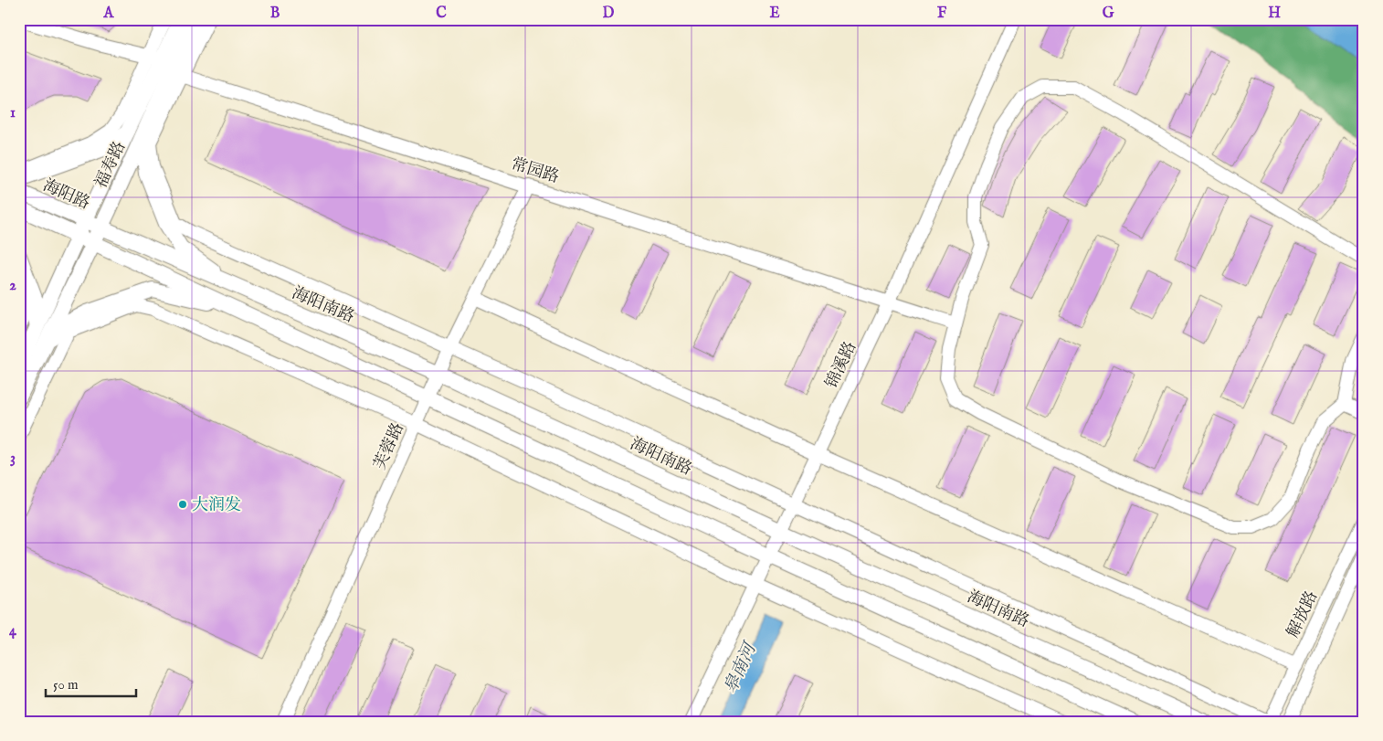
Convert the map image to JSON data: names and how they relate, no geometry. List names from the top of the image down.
{
  "streets": {
    "main road": ["福寿路", "海阳路", "海阳南路"],
    "street": [
      "常园路",
      "锦溪路",
      "芙蓉路",
      "解放路"
    ]
  },
  "crossings": [
    ["福寿路", "常园路"],
    ["福寿路", "海阳路"],
    ["福寿路", "海阳南路"],
    ["常园路", "锦溪路"],
    ["常园路", "芙蓉路"],
    ["海阳路", "海阳南路"],
    ["海阳南路", "锦溪路"],
    ["海阳南路", "芙蓉路"]
  ],
  "water": ["皋南河"],
  "places": ["大润发"],
  "scale_bar": "50 m",
  "grid": {
    "columns": [
      "A",
      "B",
      "C",
      "D",
      "E",
      "F",
      "G",
      "H"
    ],
    "rows": [
      "1",
      "2",
      "3",
      "4"
    ]
  }
}
